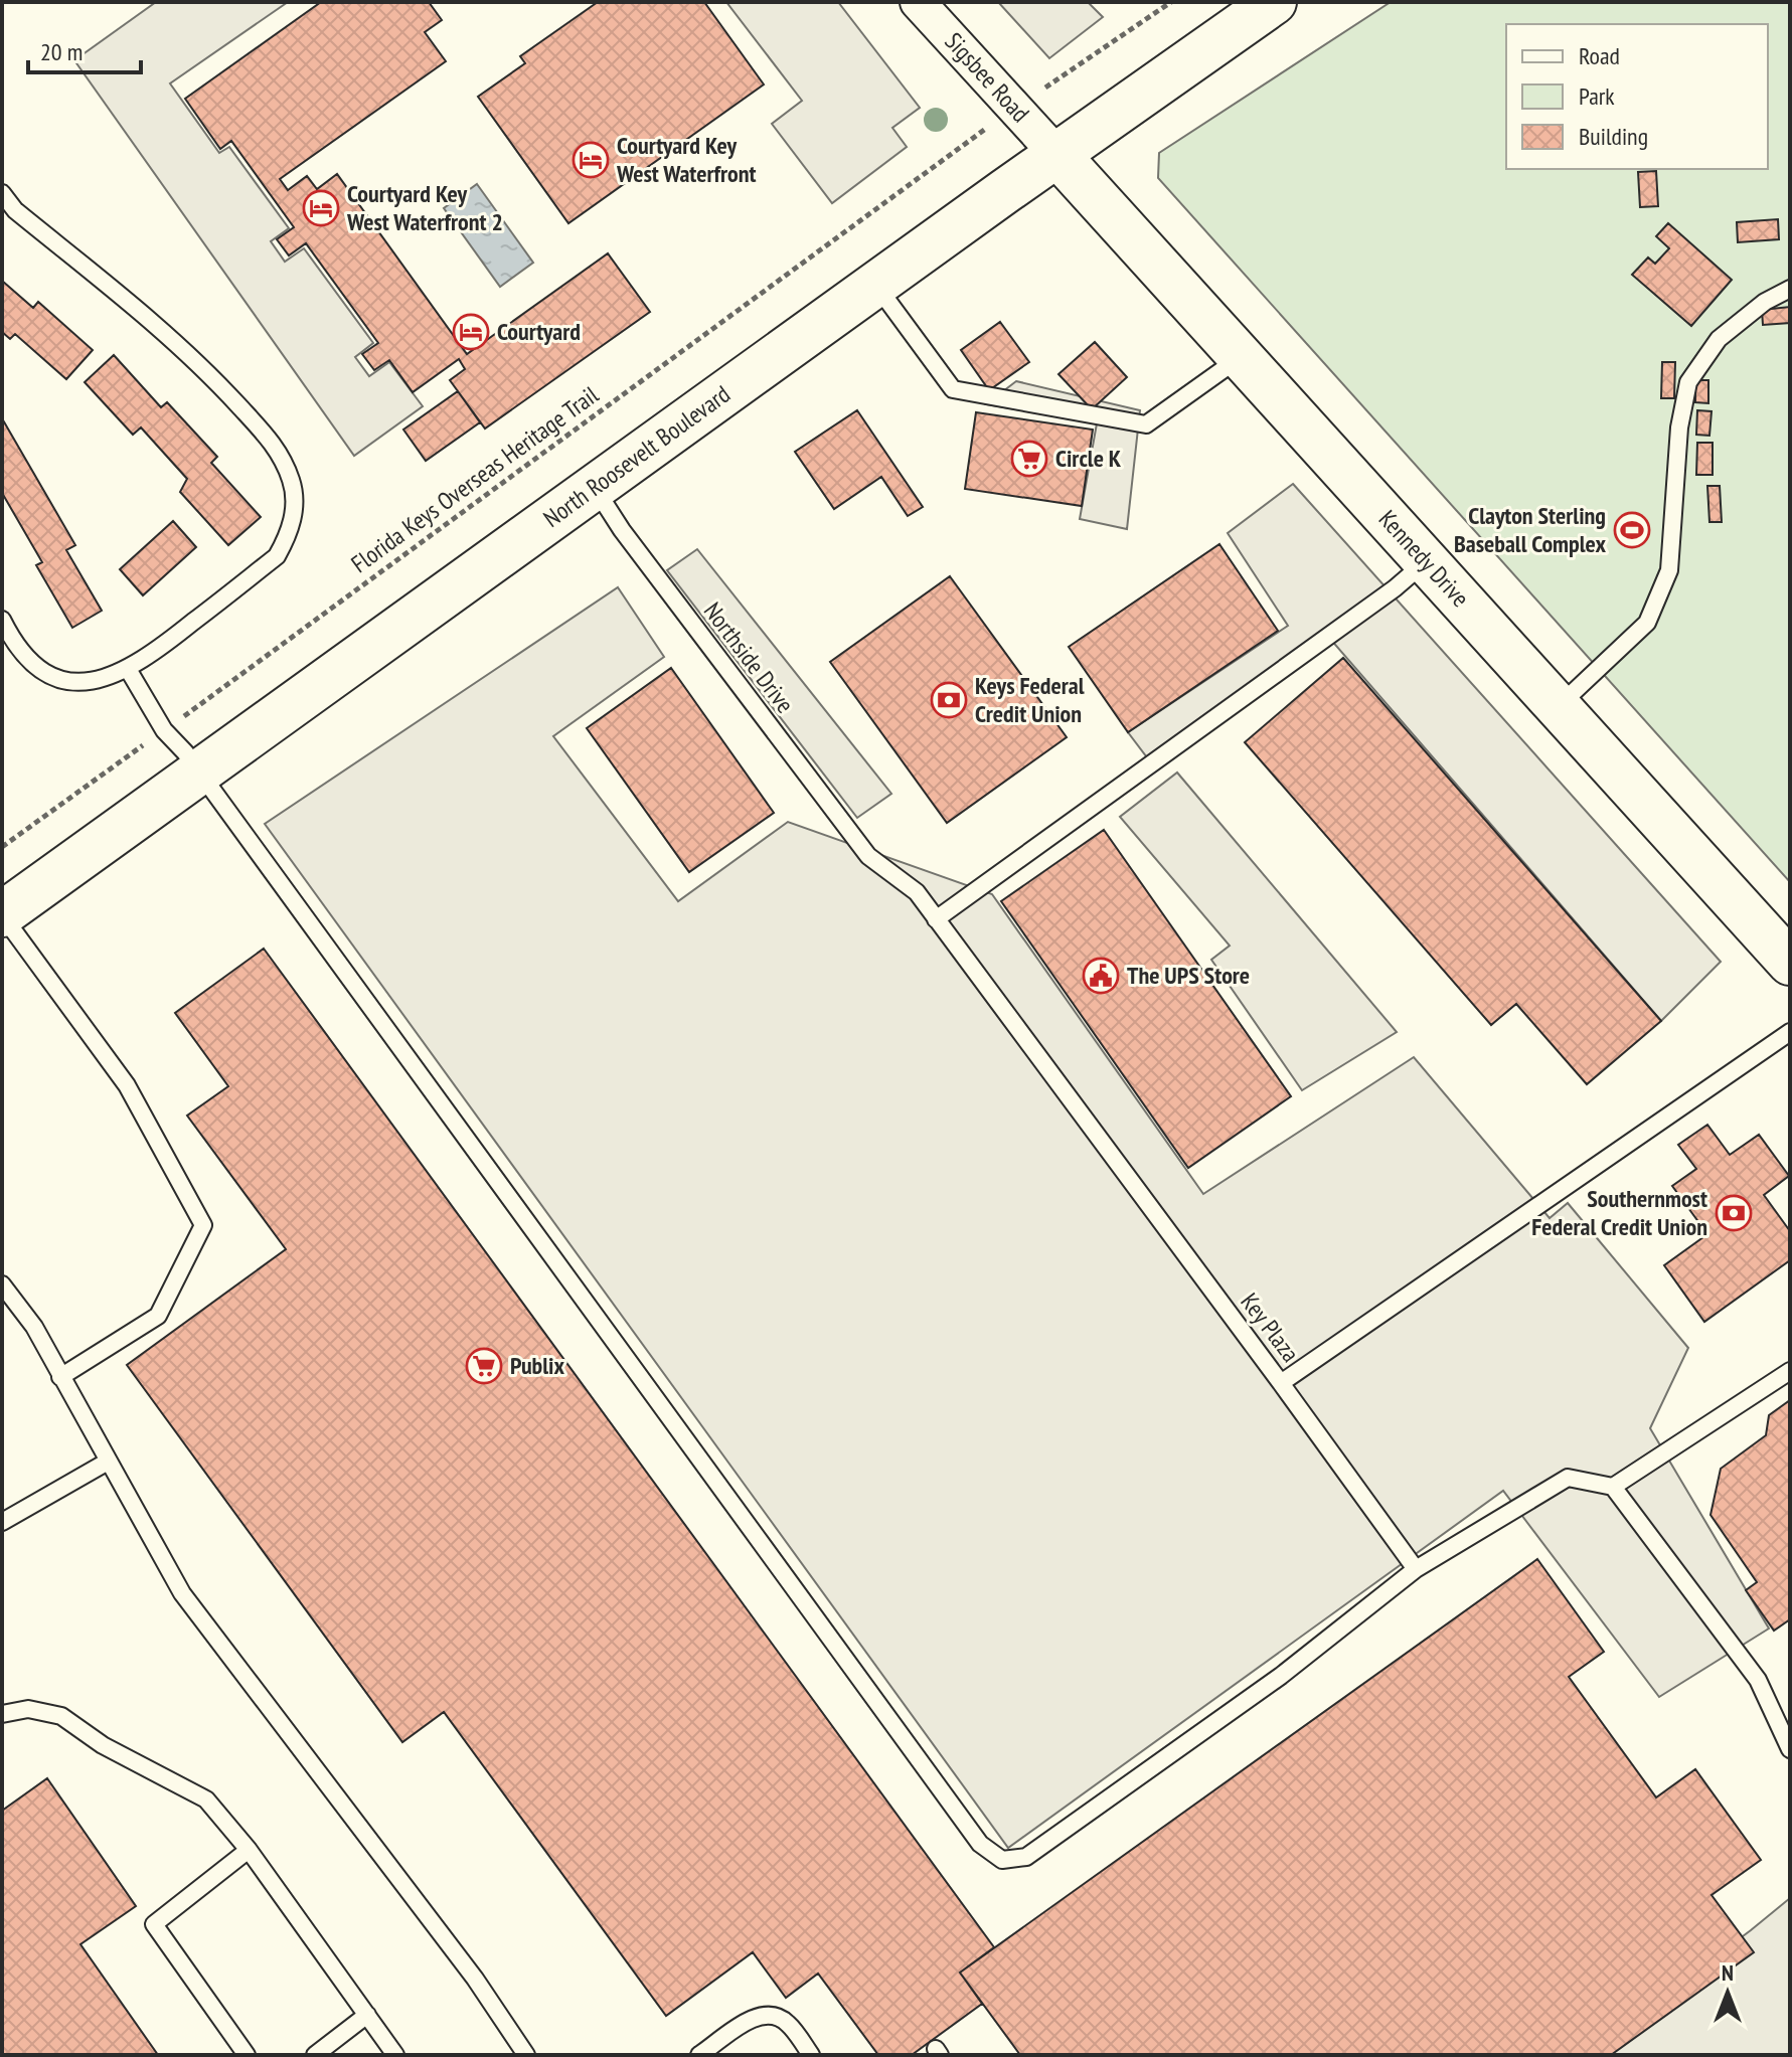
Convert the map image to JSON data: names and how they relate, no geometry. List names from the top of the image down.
{
  "streets": {
    "main road": ["North Roosevelt Boulevard", "Kennedy Drive"],
    "street": ["Sigsbee Road"],
    "lane": ["Northside Drive", "Key Plaza"],
    "path": ["Florida Keys Overseas Heritage Trail"]
  },
  "crossings": [
    ["Sigsbee Road", "North Roosevelt Boulevard"],
    ["Sigsbee Road", "Kennedy Drive"],
    ["North Roosevelt Boulevard", "Kennedy Drive"],
    ["North Roosevelt Boulevard", "Northside Drive"],
    ["Northside Drive", "Key Plaza"]
  ],
  "places": {
    "hotel": ["Courtyard Key West Waterfront", "Courtyard Key West Waterfront 2", "Courtyard"],
    "supermarket": ["Circle K", "Publix"],
    "sports": ["Clayton Sterling Baseball Complex"],
    "bank": ["Keys Federal Credit Union", "Southernmost Federal Credit Union"],
    "public building": ["The UPS Store"]
  },
  "legend": ["Road", "Park", "Building"],
  "scale_bar": "20 m",
  "north": "top"
}
